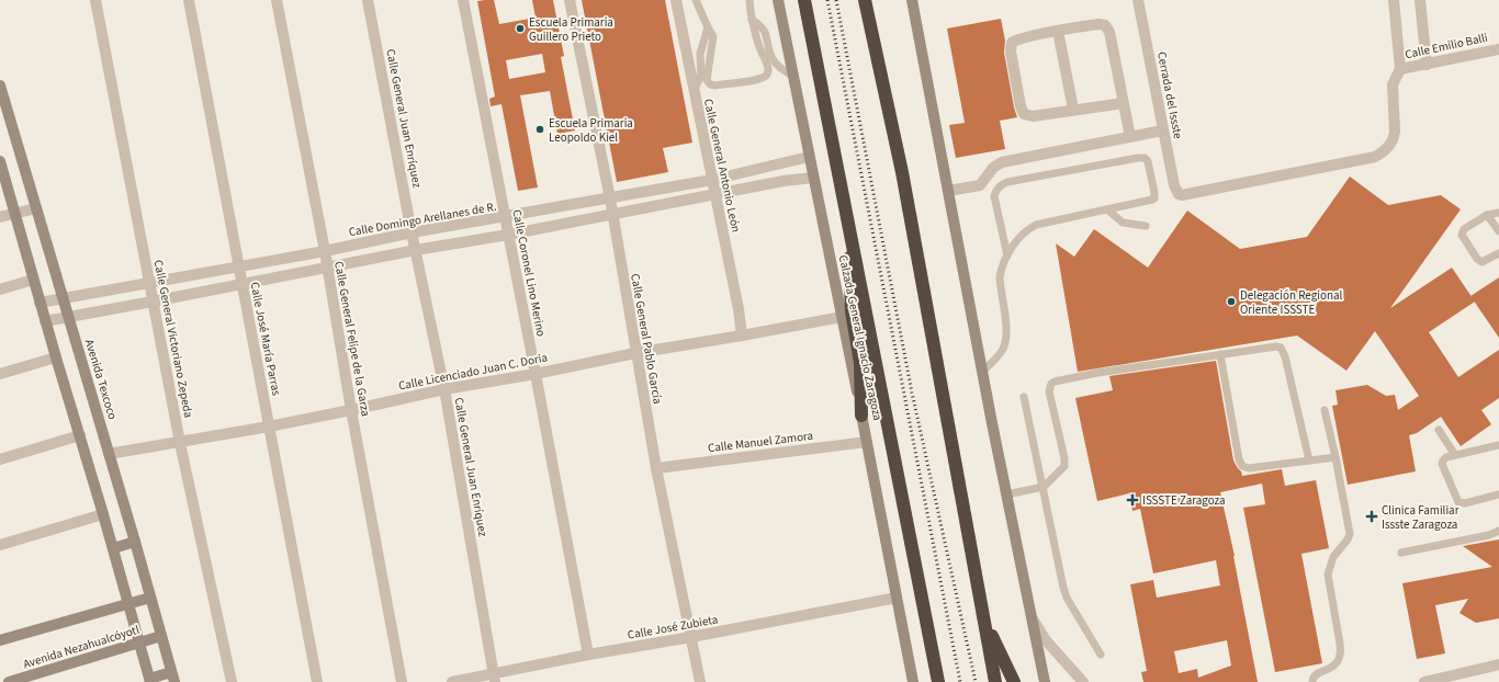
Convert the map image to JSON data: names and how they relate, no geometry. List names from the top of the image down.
{
  "streets": {
    "highway": ["Calzada General Ignacio Zaragoza"],
    "main road": ["Avenida Texcoco", "Avenida Nezahualcóyotl"],
    "street": [
      "Calle Emilio Balli",
      "Cerrada del Issste",
      "Calle General Juan Enríquez",
      "Calle General Antonio León",
      "Calle Domingo Arellanes de R.",
      "Calle Coronel Lino Merino",
      "Calle General Victoriano Zepeda",
      "Calle José María Parras",
      "Calle General Felipe de la Garza",
      "Calle General Pablo García",
      "Calle Licenciado Juan C. Doria",
      "Calle Manuel Zamora",
      "Calle José Zubieta"
    ]
  },
  "crossings": [
    ["Calle Emilio Balli", "Cerrada del Issste"],
    ["Calle General Juan Enríquez", "Calle Domingo Arellanes de R."],
    ["Calle General Juan Enríquez", "Calle Licenciado Juan C. Doria"],
    ["Calle General Juan Enríquez", "Calle José Zubieta"],
    ["Calle General Antonio León", "Calle Domingo Arellanes de R."],
    ["Calle General Antonio León", "Calle Licenciado Juan C. Doria"],
    ["Calle Domingo Arellanes de R.", "Calle Coronel Lino Merino"],
    ["Calle Domingo Arellanes de R.", "Calzada General Ignacio Zaragoza"],
    ["Calle Domingo Arellanes de R.", "Calle General Victoriano Zepeda"],
    ["Calle Domingo Arellanes de R.", "Calle José María Parras"],
    ["Calle Domingo Arellanes de R.", "Calle General Felipe de la Garza"],
    ["Calle Domingo Arellanes de R.", "Calle General Pablo García"],
    ["Calle Domingo Arellanes de R.", "Avenida Texcoco"],
    ["Calle Coronel Lino Merino", "Calle Licenciado Juan C. Doria"],
    ["Calle Coronel Lino Merino", "Calle José Zubieta"],
    ["Calzada General Ignacio Zaragoza", "Calle Licenciado Juan C. Doria"],
    ["Calzada General Ignacio Zaragoza", "Calle Manuel Zamora"],
    ["Calzada General Ignacio Zaragoza", "Calle José Zubieta"],
    ["Calle General Victoriano Zepeda", "Calle Licenciado Juan C. Doria"],
    ["Calle José María Parras", "Calle Licenciado Juan C. Doria"],
    ["Calle General Felipe de la Garza", "Calle Licenciado Juan C. Doria"],
    ["Calle General Pablo García", "Calle Licenciado Juan C. Doria"],
    ["Calle General Pablo García", "Calle Manuel Zamora"],
    ["Calle General Pablo García", "Calle José Zubieta"],
    ["Calle Licenciado Juan C. Doria", "Avenida Texcoco"],
    ["Avenida Texcoco", "Avenida Nezahualcóyotl"]
  ],
  "places": {
    "other": ["Escuela Primaria Guillero Prieto", "Escuela Primaria Leopoldo Kiel", "Delegación Regional Oriente ISSSTE"],
    "health": ["ISSSTE Zaragoza", "Clinica Familiar Issste Zaragoza"]
  }
}
